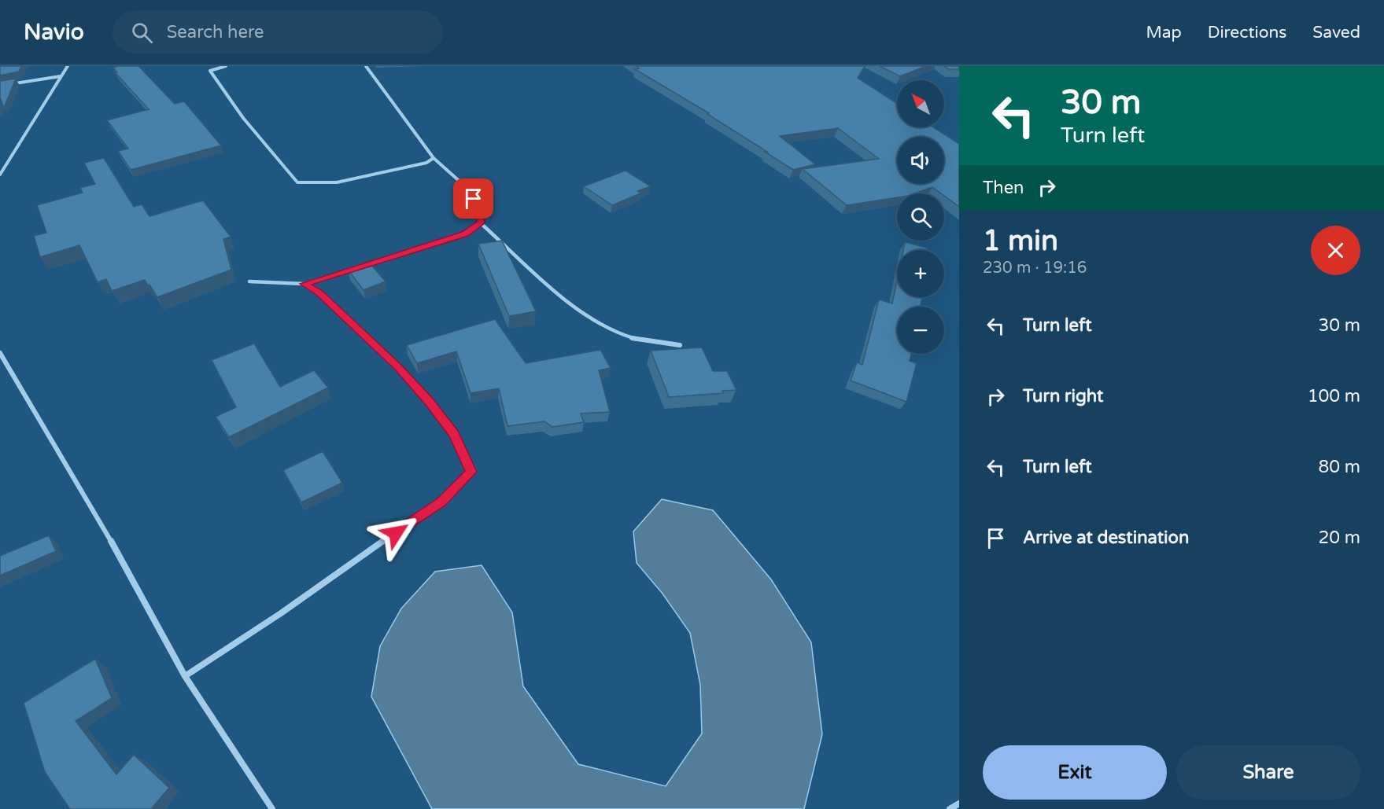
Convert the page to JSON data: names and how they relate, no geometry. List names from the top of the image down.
{
  "north": "top left",
  "page": {
    "header": "Navio",
    "search": "Search here",
    "nav": ["Map", "Directions", "Saved"],
    "turn": ["30 m", "Turn left"],
    "map_buttons": ["+", "−"],
    "then": "Then",
    "heading": ["1 min", "230 m · 19:16"],
    "list": [
      {
        "name": "Turn left",
        "value": "30 m"
      },
      {
        "name": "Turn right",
        "value": "100 m"
      },
      {
        "name": "Turn left",
        "value": "80 m"
      },
      {
        "name": "Arrive at destination",
        "value": "20 m"
      }
    ],
    "buttons": ["Exit", "Share"]
  }
}
